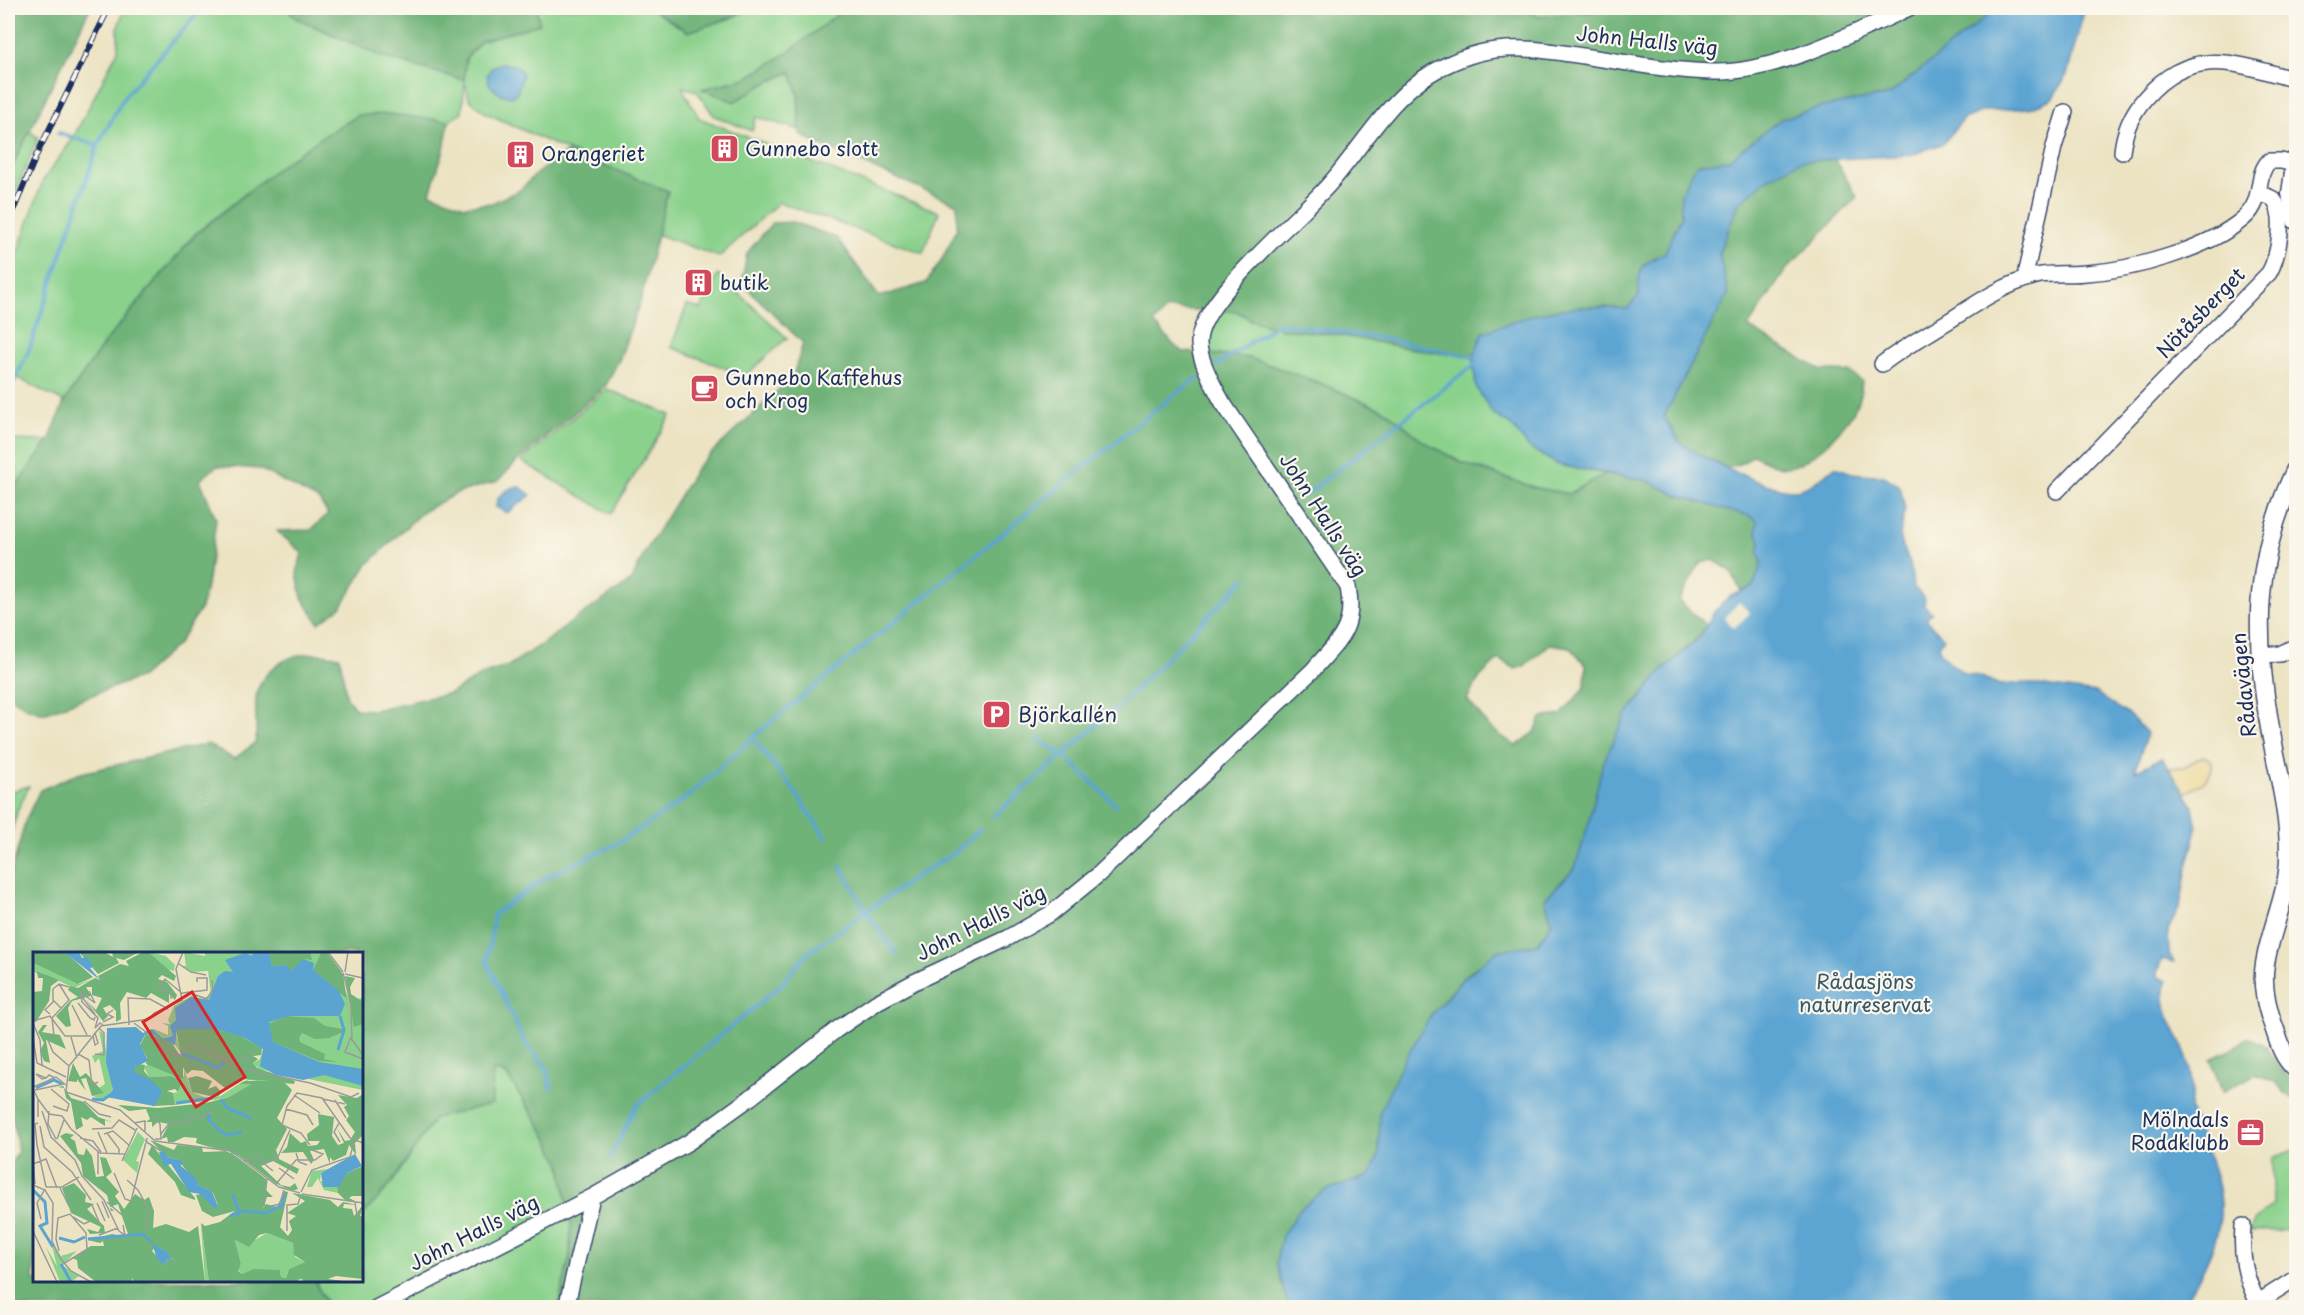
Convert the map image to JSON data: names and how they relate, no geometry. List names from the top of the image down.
{
  "streets": {
    "street": ["John Halls väg", "Nötåsberget", "Rådavägen"]
  },
  "parks": ["Rådasjöns naturreservat"],
  "places": {
    "building": ["Gunnebo slott", "Orangeriet", "butik"],
    "cafe": ["Gunnebo Kaffehus och Krog"],
    "parking": ["Björkallén"],
    "office": ["Mölndals Roddklubb"]
  }
}
